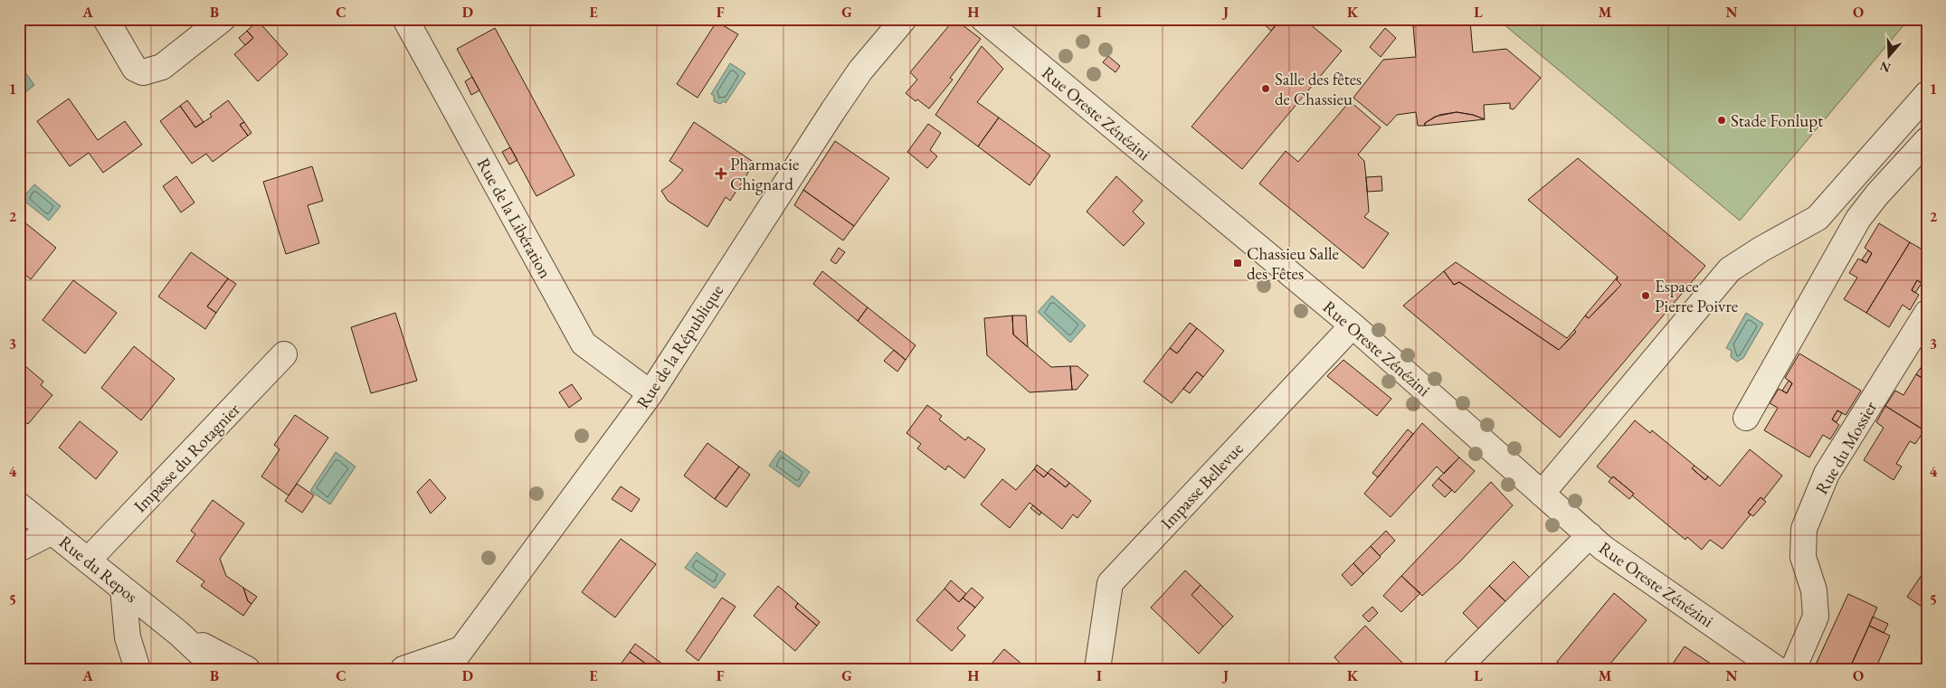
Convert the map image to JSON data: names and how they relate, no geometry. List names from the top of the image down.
{
  "streets": {
    "street": [
      "Rue Oreste Zénézini",
      "Rue de la Libération",
      "Rue de la République",
      "Rue du Mossier",
      "Impasse du Rotagnier",
      "Impasse Bellevue",
      "Rue du Repos"
    ]
  },
  "crossings": [
    ["Rue Oreste Zénézini", "Rue du Mossier"],
    ["Rue Oreste Zénézini", "Impasse Bellevue"],
    ["Rue de la Libération", "Rue de la République"],
    ["Impasse du Rotagnier", "Rue du Repos"]
  ],
  "places": {
    "other": ["Salle des fêtes de Chassieu", "Stade Fonlupt", "Espace Pierre Poivre"],
    "health": ["Pharmacie Chignard"],
    "transit": ["Chassieu Salle des Fêtes"]
  },
  "north": "bottom",
  "grid": {
    "columns": [
      "A",
      "B",
      "C",
      "D",
      "E",
      "F",
      "G",
      "H",
      "I",
      "J",
      "K",
      "L",
      "M",
      "N",
      "O"
    ],
    "rows": [
      "1",
      "2",
      "3",
      "4",
      "5"
    ]
  }
}
